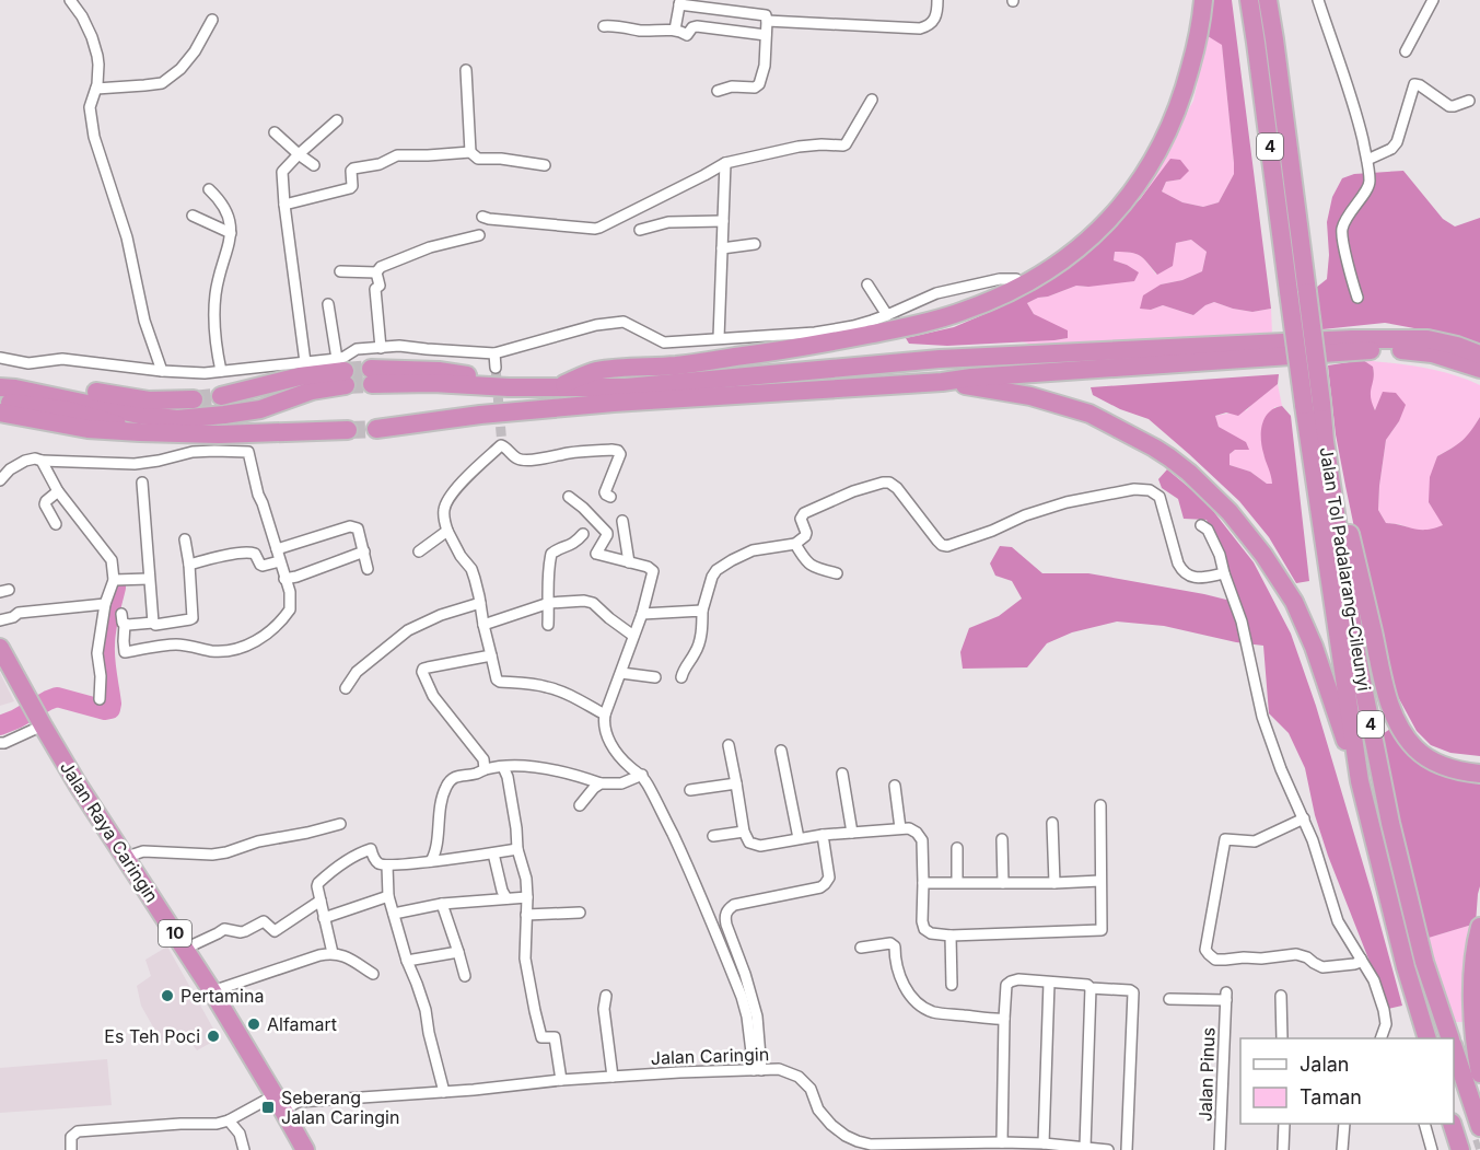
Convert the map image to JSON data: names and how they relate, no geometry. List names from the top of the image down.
{
  "streets": {
    "highway": [
      "4",
      "Jalan Tol Padalarang–Cileunyi",
      "Jalan Raya Caringin",
      "10"
    ],
    "street": ["Jalan Caringin", "Jalan Pinus"]
  },
  "crossings": [
    ["4", "Jalan Tol Padalarang–Cileunyi"],
    ["Jalan Raya Caringin", "Jalan Caringin"]
  ],
  "places": {
    "other": ["Pertamina", "Alfamart", "Es Teh Poci"],
    "transit": ["Seberang Jalan Caringin"]
  },
  "legend": ["Jalan", "Taman"]
}
